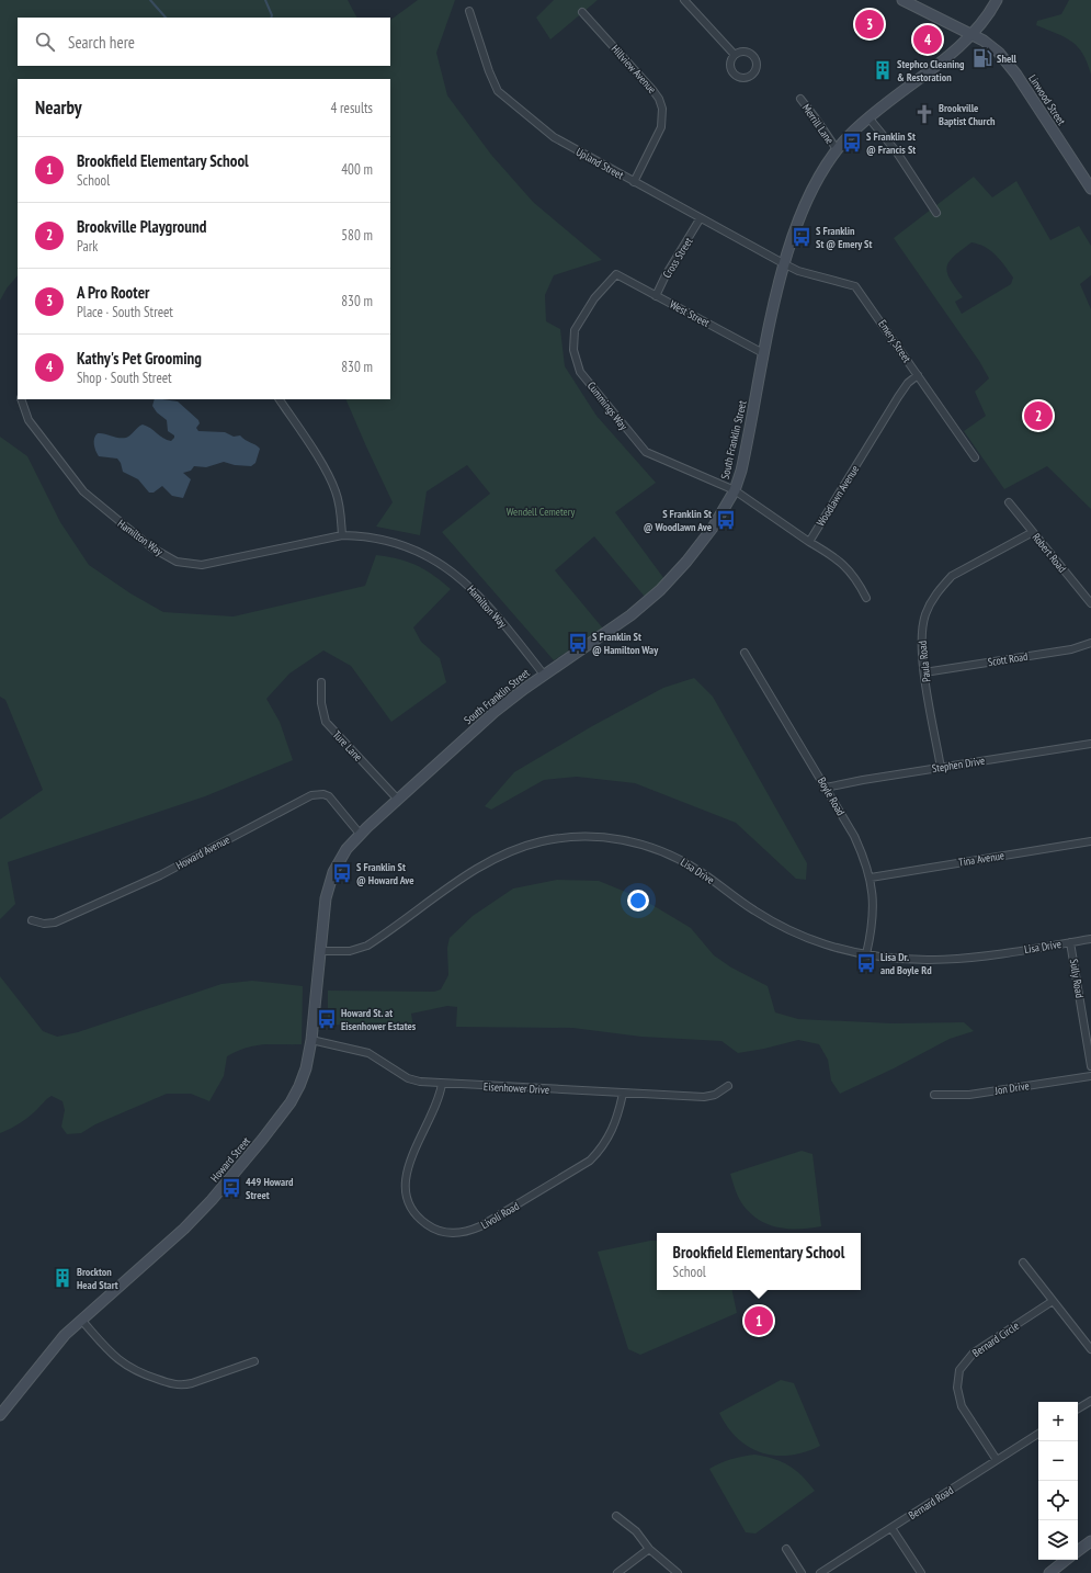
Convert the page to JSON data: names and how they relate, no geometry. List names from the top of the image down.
{
  "streets": {
    "main road": ["Linwood Street", "South Franklin Street", "Howard Street"],
    "street": [
      "Hillview Avenue",
      "Merrill Lane",
      "Upland Street",
      "Cross Street",
      "West Street",
      "Emery Street",
      "Cummings Way",
      "Woodlawn Avenue",
      "Hamilton Way",
      "Robert Road",
      "Scott Road",
      "Paula Road",
      "Ture Lane",
      "Stephen Drive",
      "Boyle Road",
      "Howard Avenue",
      "Tina Avenue",
      "Lisa Drive",
      "Sully Road",
      "Eisenhower Drive",
      "Jon Drive",
      "Livoli Road",
      "Bernard Circle",
      "Bernard Road"
    ]
  },
  "crossings": [
    ["Hillview Avenue", "Upland Street"],
    ["Linwood Street", "South Franklin Street"],
    ["Merrill Lane", "South Franklin Street"],
    ["Upland Street", "Cross Street"],
    ["Upland Street", "Emery Street"],
    ["Upland Street", "South Franklin Street"],
    ["Cross Street", "West Street"],
    ["West Street", "Cummings Way"],
    ["West Street", "South Franklin Street"],
    ["Emery Street", "South Franklin Street"],
    ["Emery Street", "Woodlawn Avenue"],
    ["Cummings Way", "South Franklin Street"],
    ["South Franklin Street", "Hamilton Way"],
    ["South Franklin Street", "Ture Lane"],
    ["South Franklin Street", "Howard Avenue"],
    ["South Franklin Street", "Howard Street"],
    ["Robert Road", "Paula Road"],
    ["Scott Road", "Paula Road"],
    ["Paula Road", "Stephen Drive"],
    ["Stephen Drive", "Boyle Road"],
    ["Boyle Road", "Tina Avenue"],
    ["Boyle Road", "Lisa Drive"],
    ["Lisa Drive", "Sully Road"],
    ["Lisa Drive", "Howard Street"],
    ["Eisenhower Drive", "Howard Street"],
    ["Eisenhower Drive", "Livoli Road"],
    ["Bernard Circle", "Bernard Road"]
  ],
  "parks": ["Wendell Cemetery"],
  "places": {
    "fuel station": ["Shell"],
    "building": ["Stephco Cleaning & Restoration", "Brockton Head Start"],
    "church": ["Brookville Baptist Church"],
    "bus stop": [
      "S Franklin St @ Francis St",
      "S Franklin St @ Emery St",
      "S Franklin St @ Woodlawn Ave",
      "S Franklin St @ Hamilton Way",
      "S Franklin St @ Howard Ave",
      "Lisa Dr. and Boyle Rd",
      "Howard St. at Eisenhower Estates",
      "449 Howard Street"
    ]
  },
  "page": {
    "pins": [
      "3",
      "4",
      "2",
      "1"
    ],
    "search": "Search here",
    "heading": ["Nearby", "4 results"],
    "list": [
      {
        "mark": "1",
        "name": "Brookfield Elementary School",
        "note": "School",
        "value": "400 m"
      },
      {
        "mark": "2",
        "name": "Brookville Playground",
        "note": "Park",
        "value": "580 m"
      },
      {
        "mark": "3",
        "name": "A Pro Rooter",
        "note": "Place · South Street",
        "value": "830 m"
      },
      {
        "mark": "4",
        "name": "Kathy's Pet Grooming",
        "note": "Shop · South Street",
        "value": "830 m"
      }
    ],
    "popup": ["Brookfield Elementary School", "School"],
    "map_buttons": ["+", "−"]
  }
}
